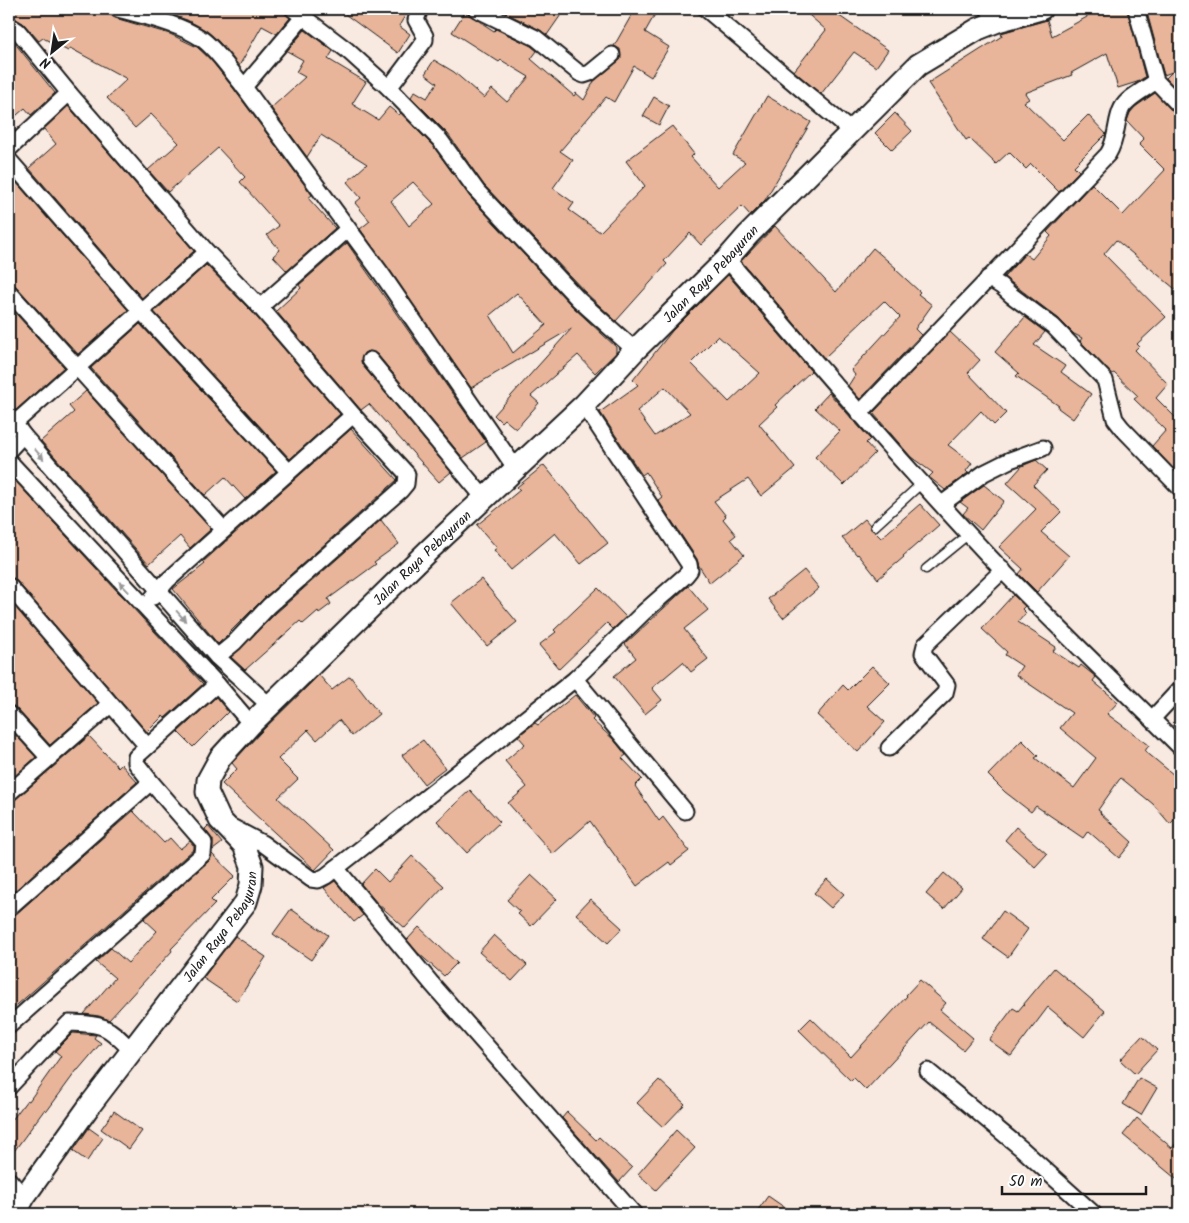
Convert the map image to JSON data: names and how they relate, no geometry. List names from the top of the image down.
{
  "streets": {
    "main road": ["Jalan Raya Pebayuran"]
  },
  "scale_bar": "50 m",
  "north": "bottom left"
}
